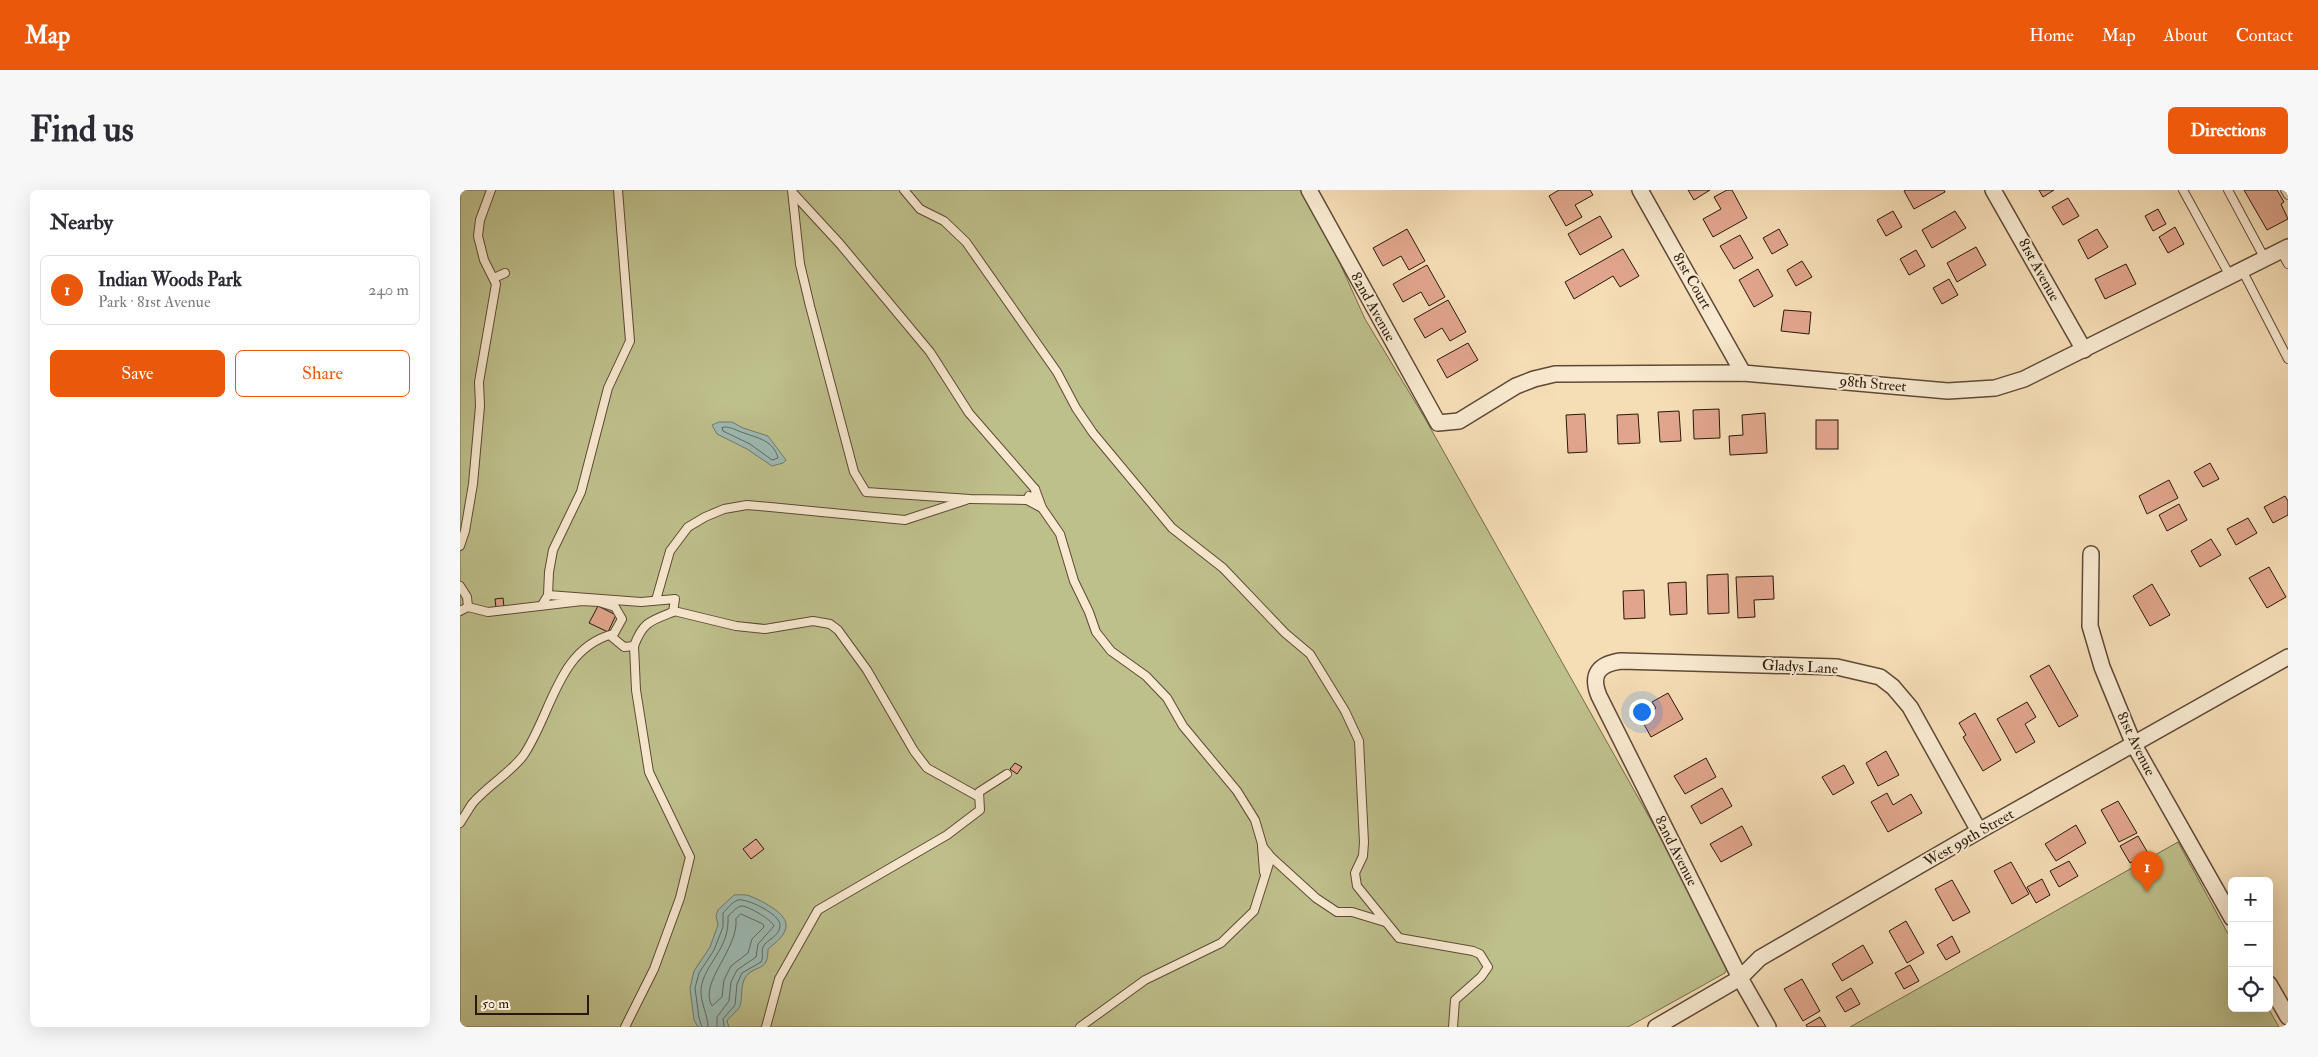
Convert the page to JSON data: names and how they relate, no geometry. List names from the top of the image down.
{
  "streets": {
    "street": [
      "81st Avenue",
      "81st Court",
      "82nd Avenue",
      "98th Street",
      "Gladys Lane",
      "West 99th Street"
    ]
  },
  "crossings": [
    ["81st Avenue", "98th Street"],
    ["81st Avenue", "West 99th Street"],
    ["81st Court", "98th Street"],
    ["82nd Avenue", "98th Street"],
    ["82nd Avenue", "Gladys Lane"],
    ["82nd Avenue", "West 99th Street"],
    ["Gladys Lane", "West 99th Street"]
  ],
  "scale_bar": "50 m",
  "page": {
    "header": "Map",
    "nav": [
      "Home",
      "Map",
      "About",
      "Contact"
    ],
    "buttons": [
      "Directions",
      ["Save", "Share"]
    ],
    "title": "Find us",
    "heading": "Nearby",
    "list": [
      {
        "mark": "1",
        "name": "Indian Woods Park",
        "note": "Park · 81st Avenue",
        "value": "240 m"
      }
    ],
    "pins": "1",
    "map_buttons": ["+", "−"],
    "scale": "50 m"
  }
}
